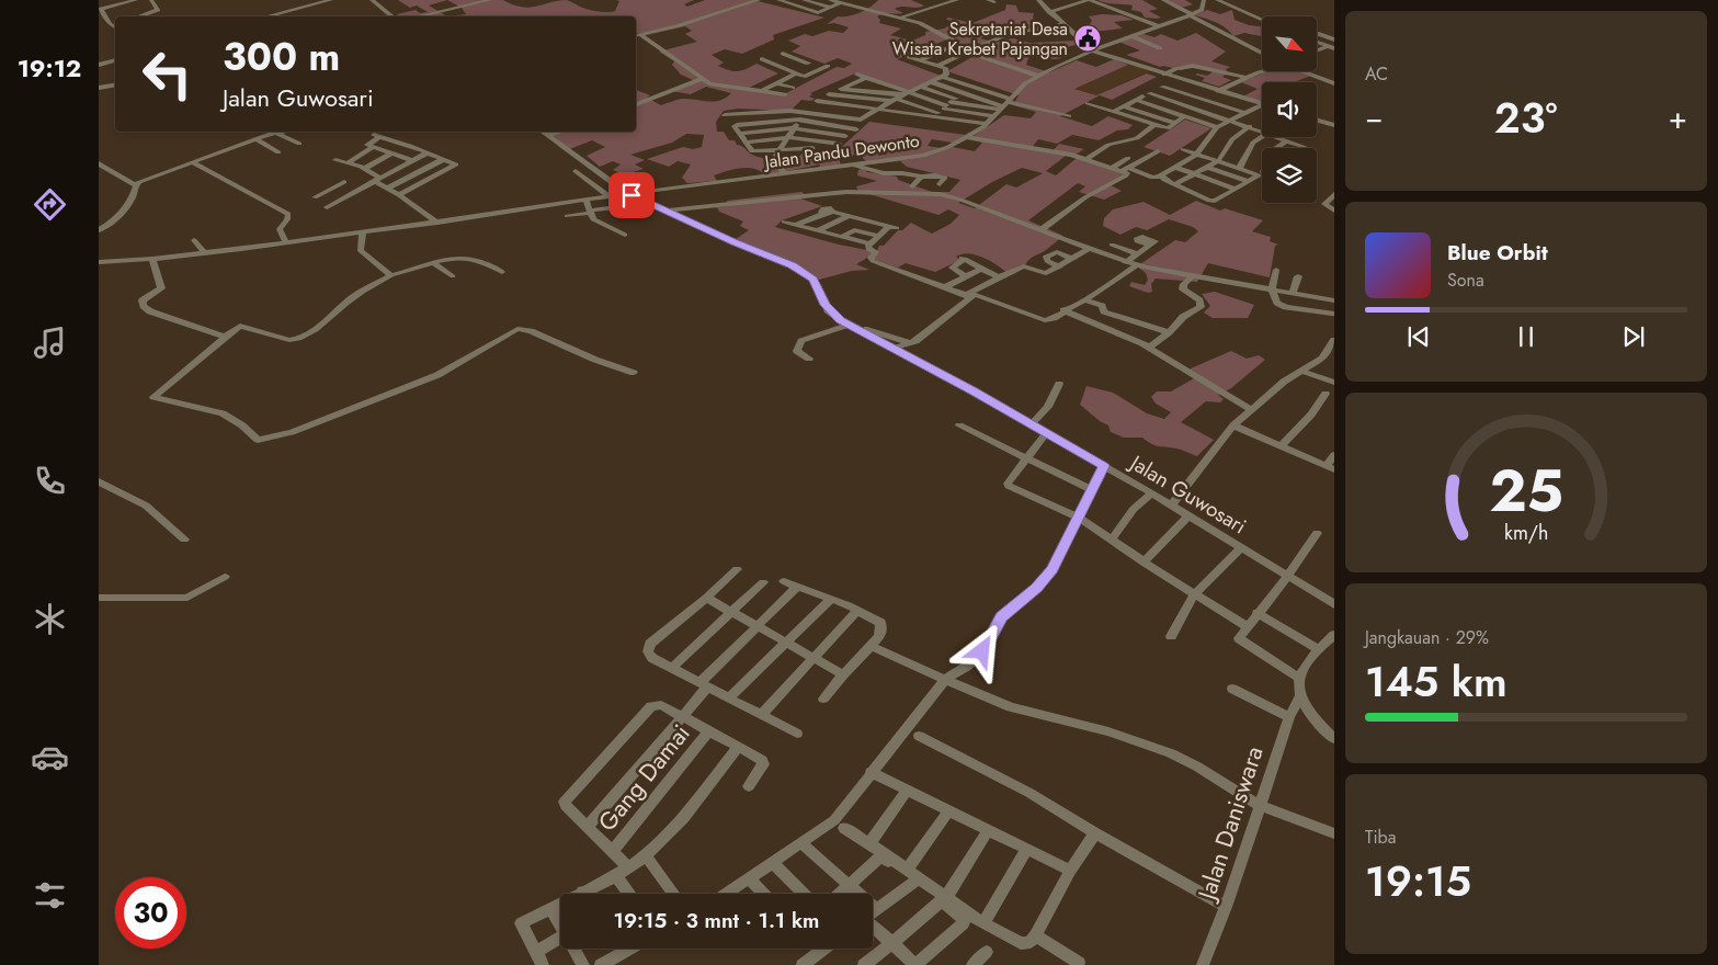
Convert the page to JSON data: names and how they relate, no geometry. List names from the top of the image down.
{
  "streets": {
    "street": [
      "Jalan Pandu Dewonto",
      "Jalan Guwosari",
      "Gang Damai",
      "Jalan Daniswara"
    ]
  },
  "crossings": [
    ["Jalan Pandu Dewonto", "Jalan Guwosari"]
  ],
  "places": {
    "public building": ["Sekretariat Desa Wisata Krebet Pajangan"]
  },
  "north": "bottom right",
  "page": {
    "tabs": "19:12",
    "tile": [
      "AC",
      ["Jangkauan · 29%", "145 km"],
      ["Tiba", "19:15"]
    ],
    "turn": ["300 m", "Jalan Guwosari"],
    "heat": ["−", "23°", "+"],
    "song": ["Blue Orbit", "Sona"],
    "limit": "30",
    "trip": "19:15 · 3 mnt · 1.1 km",
    "gauge": ["25", "km/h"]
  }
}
